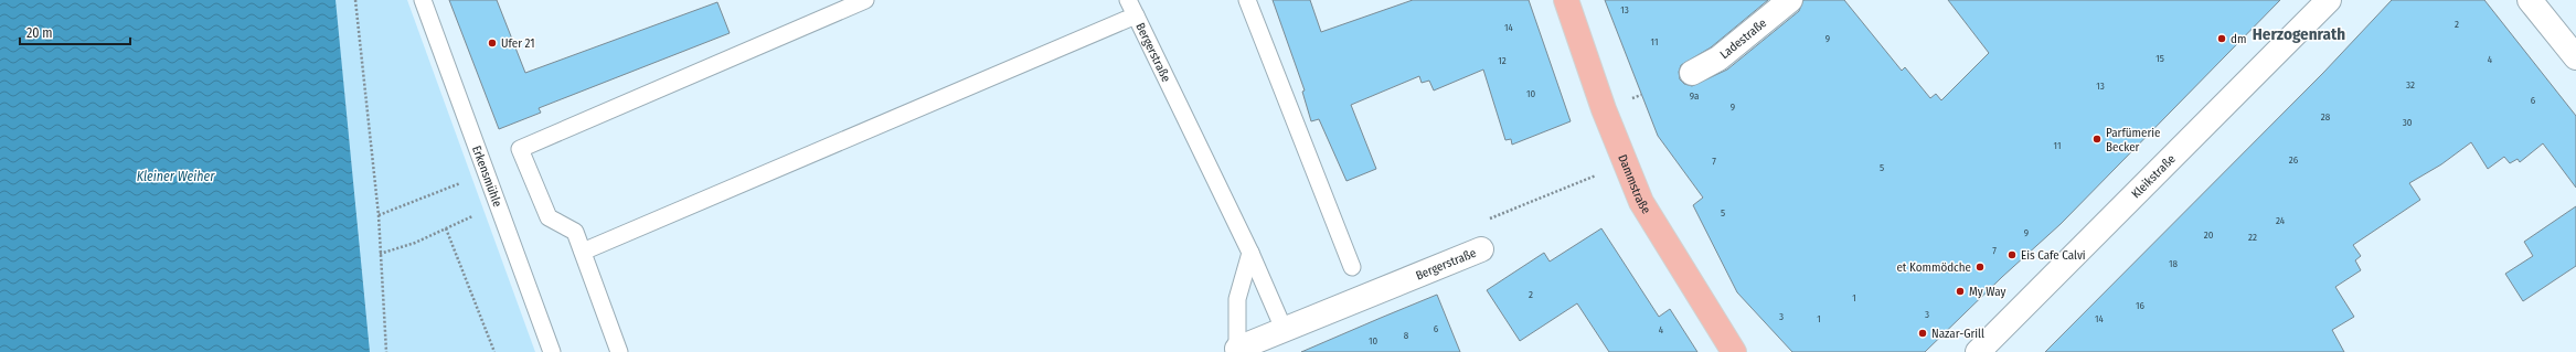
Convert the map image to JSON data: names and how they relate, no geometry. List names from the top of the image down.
{
  "streets": {
    "main road": ["Dammstraße"],
    "street": ["Ladestraße", "Bergerstraße", "Kleikstraße"],
    "lane": ["Erkensmühle"]
  },
  "crossings": [
    ["Bergerstraße", "Dammstraße"]
  ],
  "districts": ["Herzogenrath"],
  "water": ["Kleiner Weiher"],
  "places": [
    "dm",
    "Ufer 21",
    "Parfümerie Becker",
    "Eis Cafe Calvi",
    "et Kommödche",
    "My Way",
    "Nazar-Grill"
  ],
  "house_numbers": [
    "13",
    "2",
    "14",
    "9",
    "11",
    "15",
    "4",
    "12",
    "32",
    "13",
    "10",
    "9a",
    "6",
    "9",
    "28",
    "30",
    "11",
    "26",
    "7",
    "5",
    "5",
    "24",
    "9",
    "20",
    "22",
    "7",
    "18",
    "2",
    "1",
    "16",
    "3",
    "3",
    "1",
    "14",
    "6",
    "4",
    "8",
    "10"
  ],
  "scale_bar": "20 m"
}
